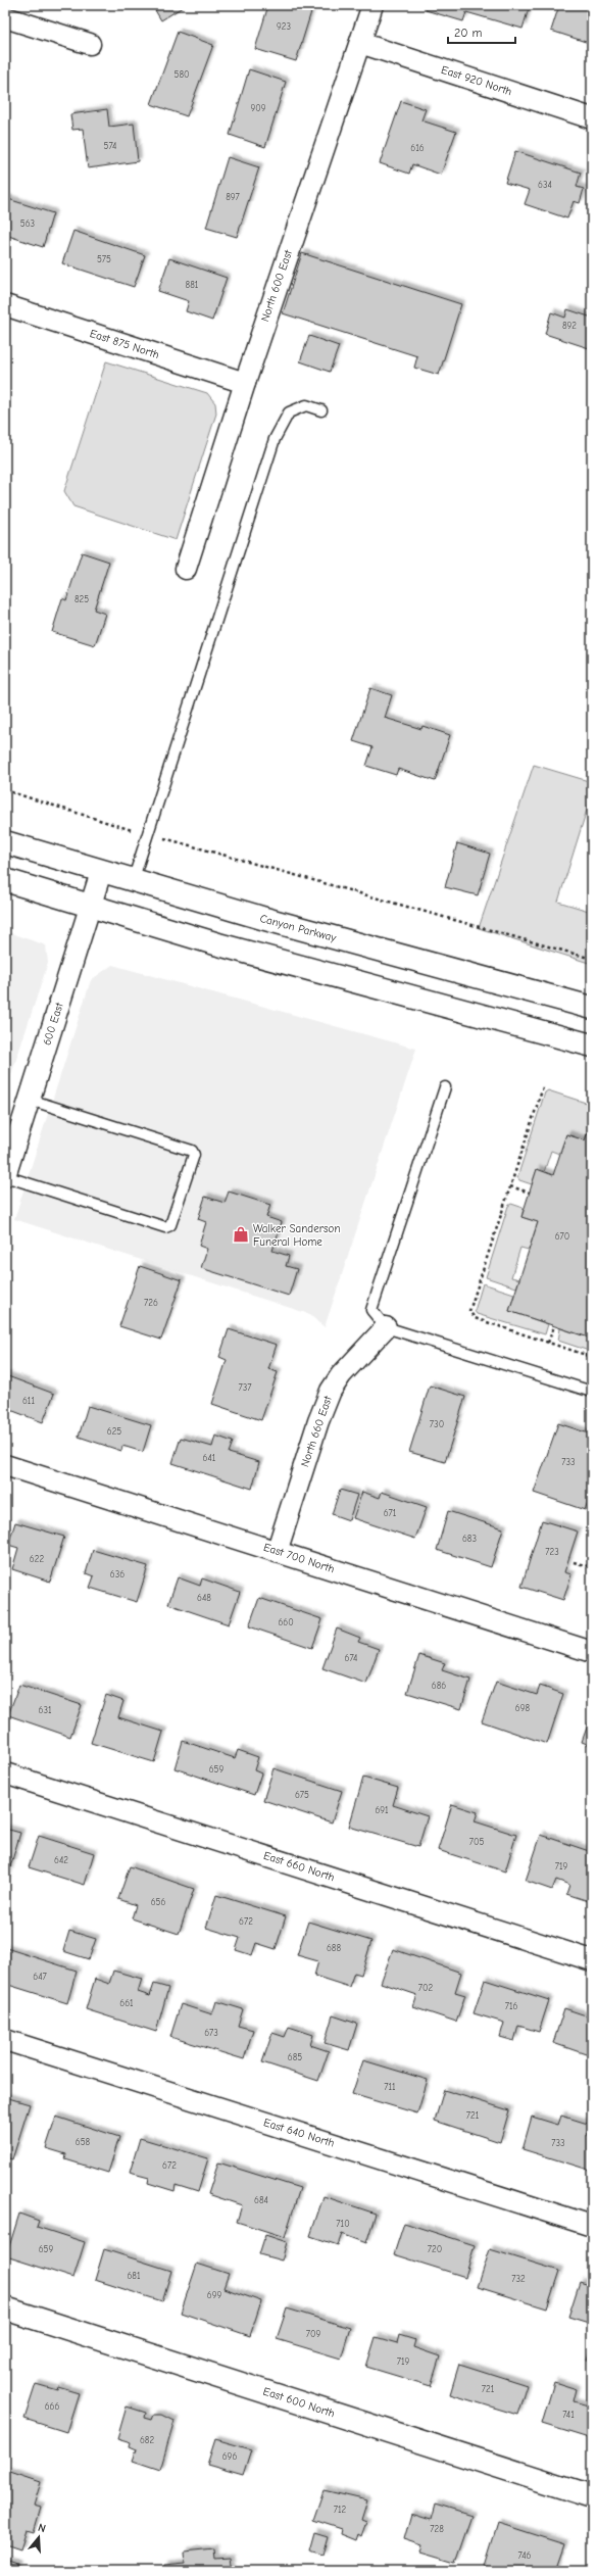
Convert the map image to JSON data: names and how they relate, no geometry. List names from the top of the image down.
{
  "streets": {
    "main road": ["Canyon Parkway", "East 600 North"],
    "street": [
      "East 920 North",
      "North 600 East",
      "East 875 North",
      "600 East",
      "North 660 East",
      "East 700 North",
      "East 660 North",
      "East 640 North"
    ]
  },
  "crossings": [
    ["East 920 North", "North 600 East"],
    ["North 600 East", "East 875 North"],
    ["Canyon Parkway", "600 East"],
    ["North 660 East", "East 700 North"]
  ],
  "places": {
    "shop": ["Walker Sanderson Funeral Home"]
  },
  "house_numbers": [
    "923",
    "580",
    "909",
    "574",
    "616",
    "634",
    "897",
    "563",
    "575",
    "881",
    "892",
    "825",
    "670",
    "726",
    "737",
    "611",
    "730",
    "625",
    "641",
    "733",
    "671",
    "683",
    "723",
    "622",
    "636",
    "648",
    "660",
    "674",
    "686",
    "698",
    "631",
    "659",
    "675",
    "691",
    "705",
    "642",
    "719",
    "656",
    "672",
    "688",
    "647",
    "702",
    "661",
    "716",
    "673",
    "685",
    "711",
    "721",
    "658",
    "733",
    "672",
    "684",
    "710",
    "659",
    "720",
    "681",
    "732",
    "699",
    "709",
    "719",
    "721",
    "666",
    "741",
    "682",
    "696",
    "712",
    "728",
    "746"
  ],
  "scale_bar": "20 m",
  "north": "top"
}
